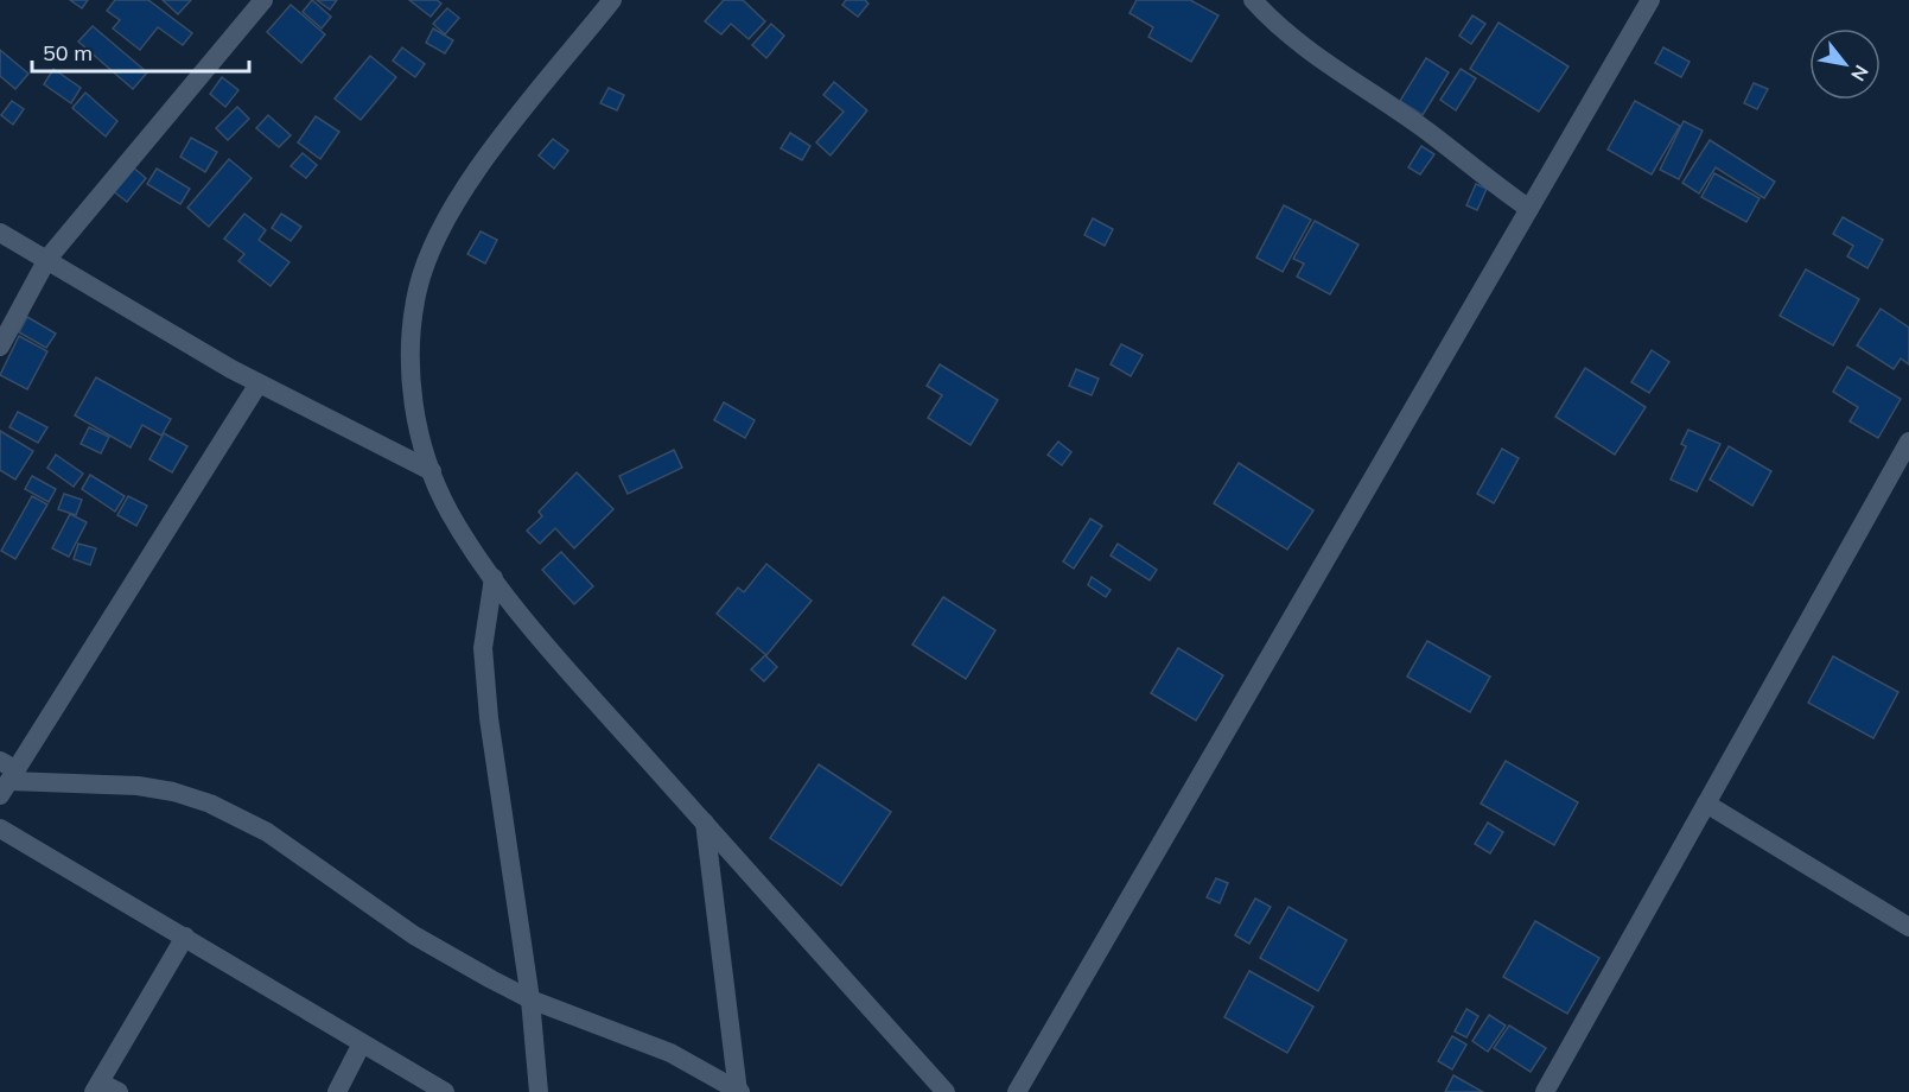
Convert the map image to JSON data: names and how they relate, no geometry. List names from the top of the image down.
{
  "scale_bar": "50 m",
  "north": "bottom right"
}
